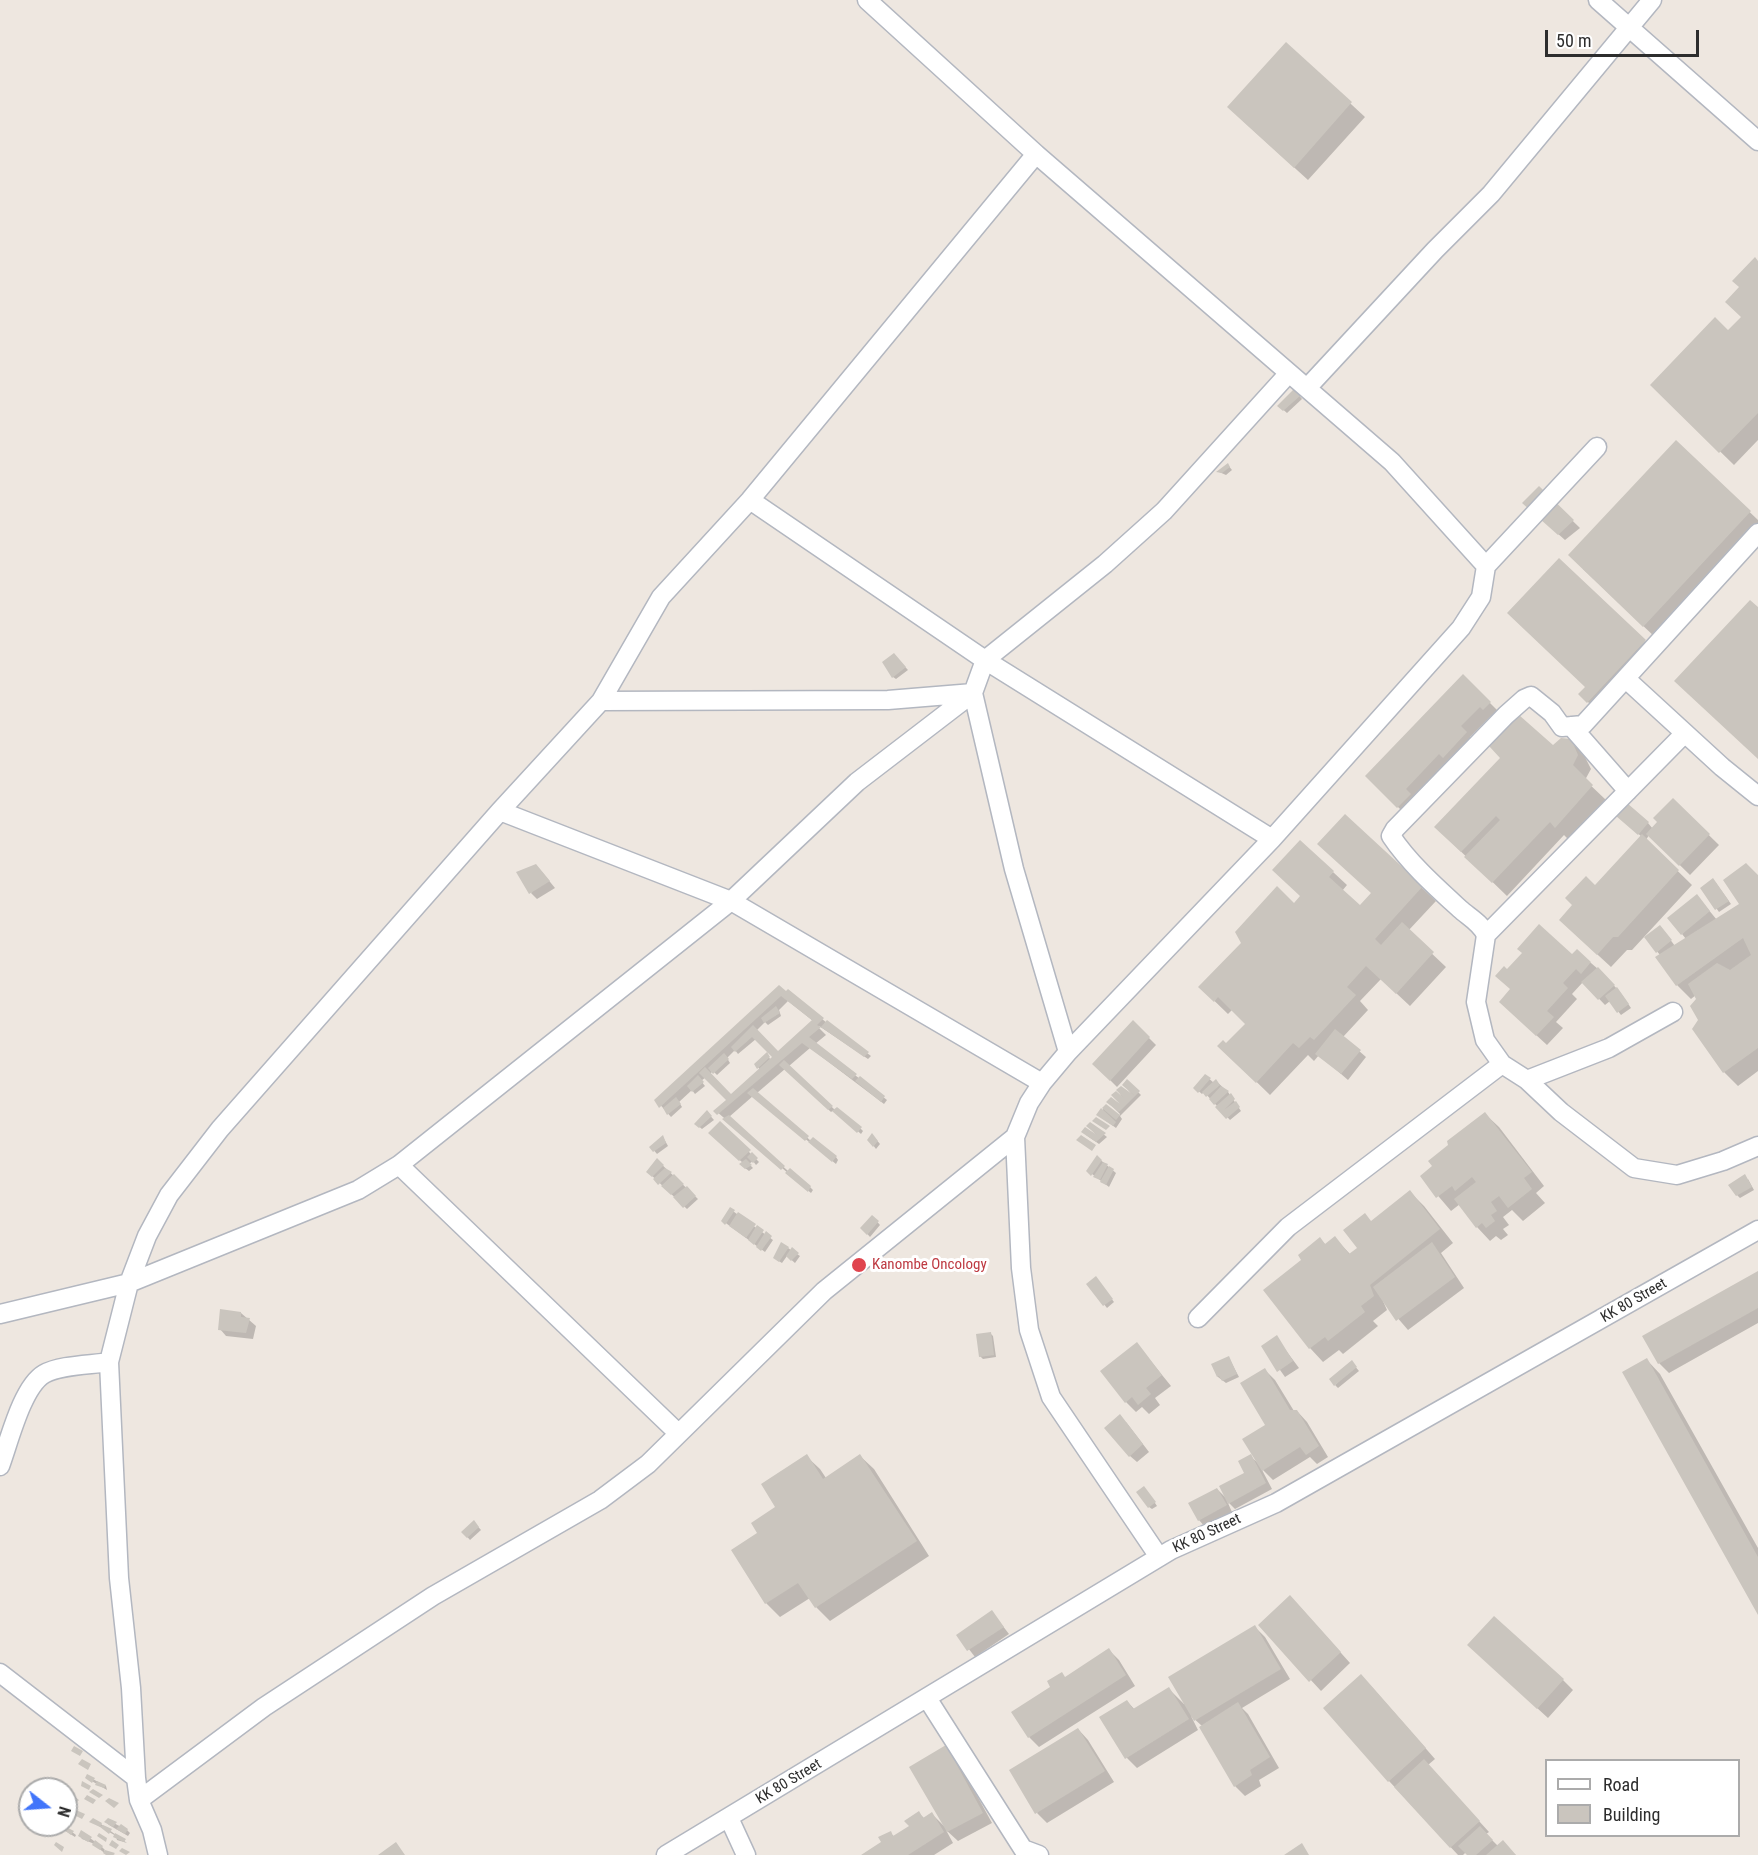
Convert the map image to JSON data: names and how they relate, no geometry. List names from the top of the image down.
{
  "streets": {
    "street": ["KK 80 Street"]
  },
  "places": ["Kanombe Oncology"],
  "legend": ["Road", "Building"],
  "scale_bar": "50 m",
  "north": "right"
}
